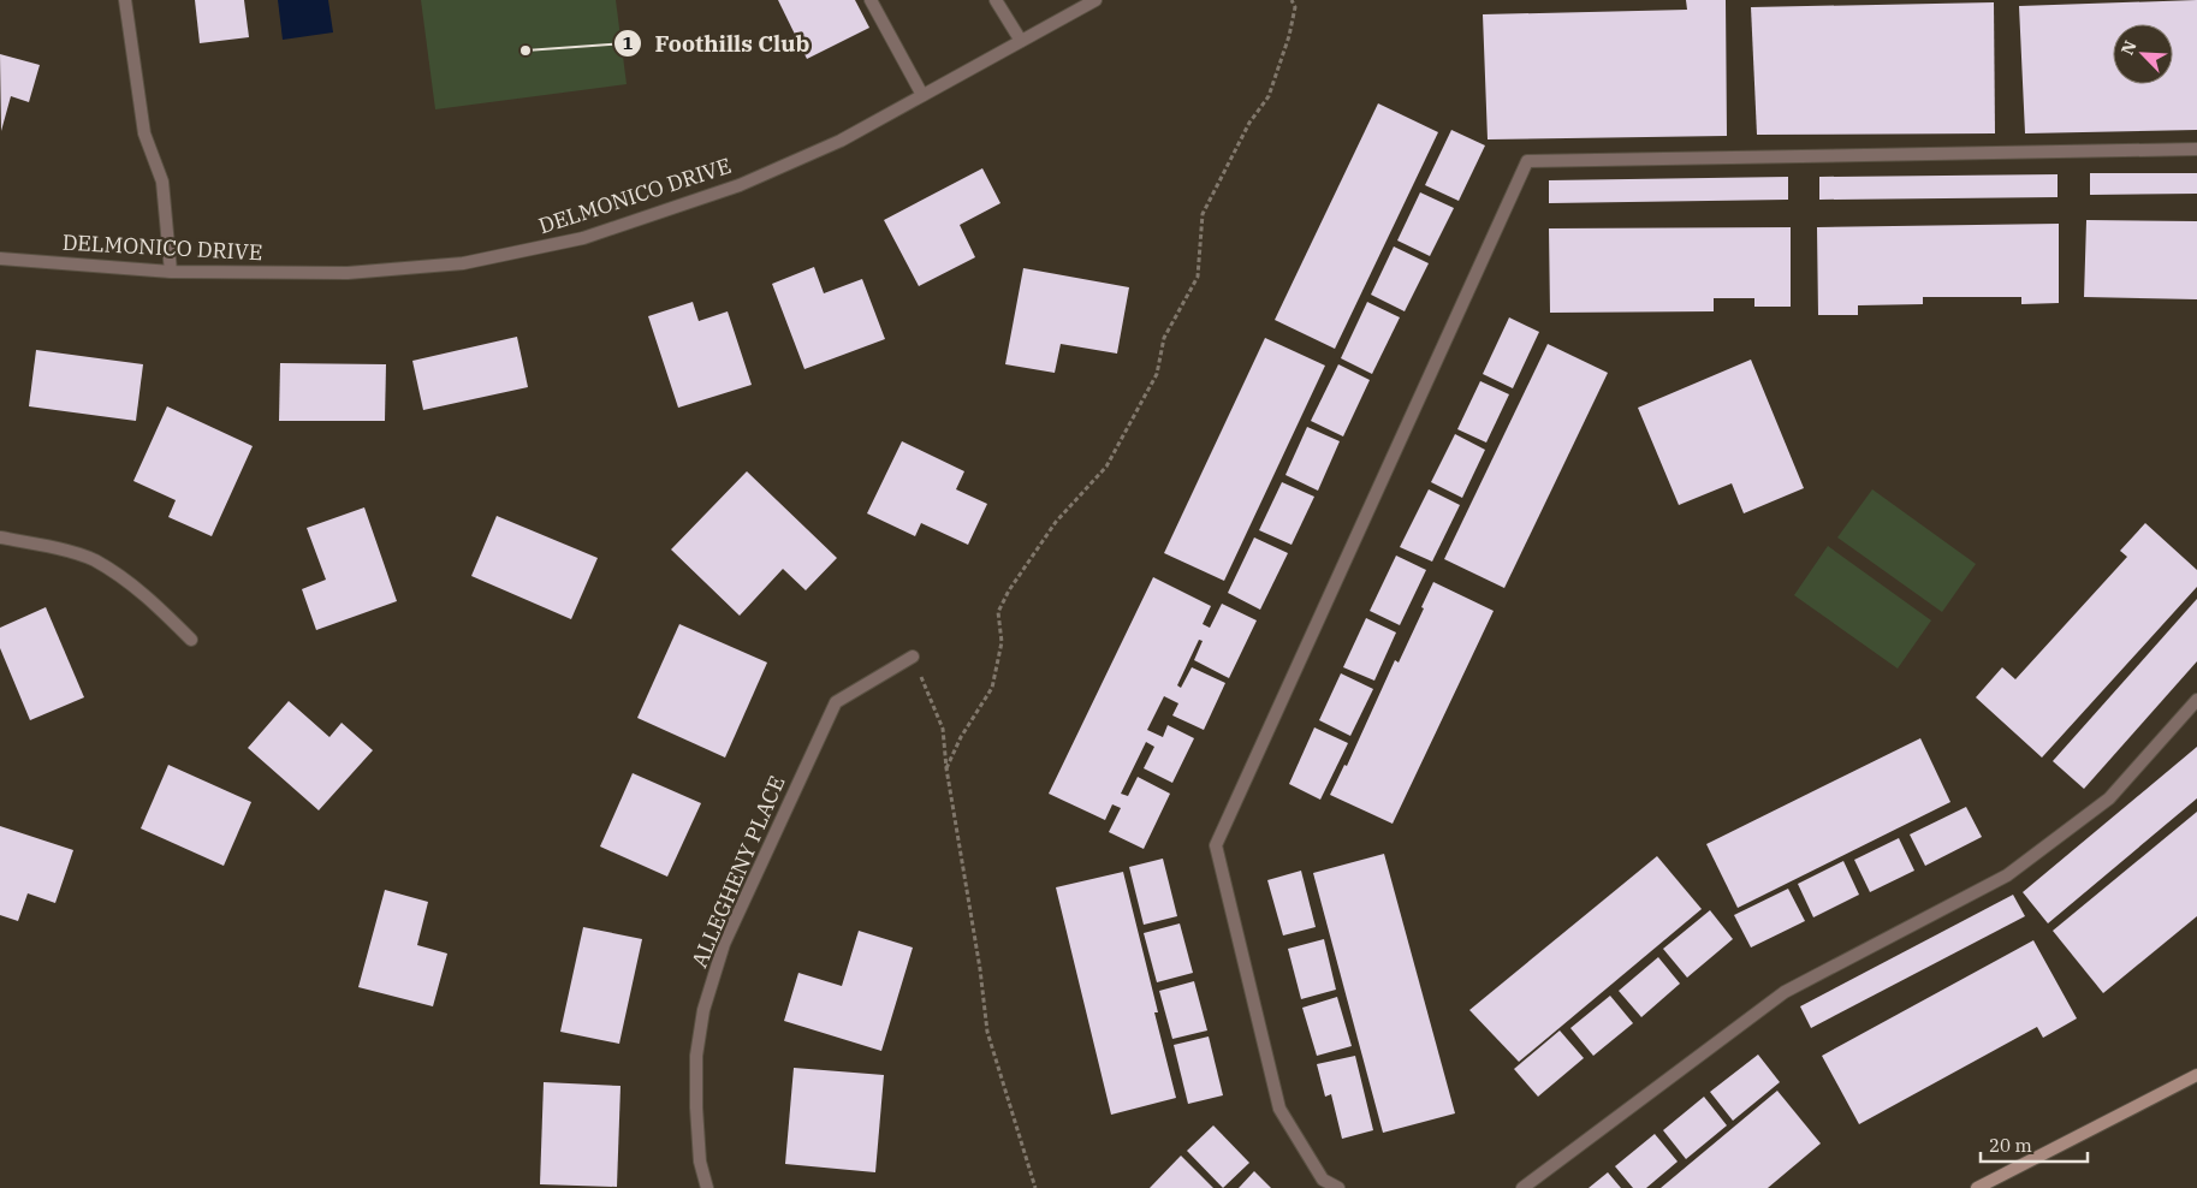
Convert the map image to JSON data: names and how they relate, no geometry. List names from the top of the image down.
{
  "streets": {
    "street": ["DELMONICO DRIVE", "ALLEGHENY PLACE"]
  },
  "places": ["Foothills Club"],
  "scale_bar": "20 m",
  "north": "top left"
}
